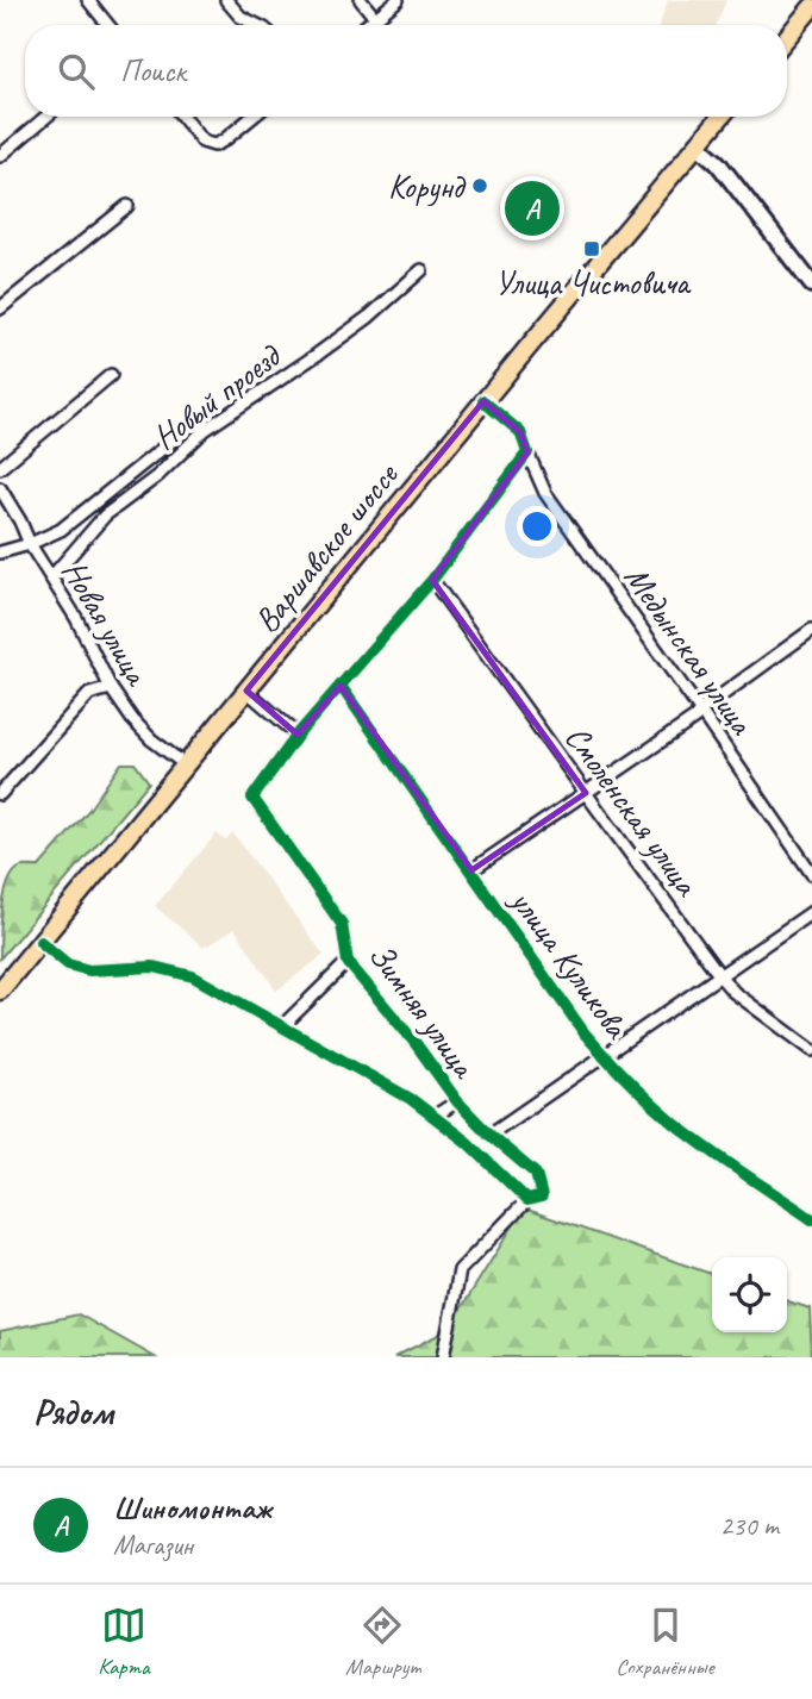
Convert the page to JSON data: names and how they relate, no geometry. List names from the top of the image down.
{
  "streets": {
    "main road": ["Варшавское шоссе"],
    "street": [
      "Новый проезд",
      "Новая улица",
      "Медынская улица",
      "Смоленская улица",
      "улица Куликова",
      "Зимняя улица"
    ]
  },
  "crossings": [
    ["Новый проезд", "Новая улица"],
    ["Варшавское шоссе", "Новая улица"],
    ["Варшавское шоссе", "Медынская улица"]
  ],
  "places": {
    "other": ["Корунд"],
    "transit": ["Улица Чистовича"]
  },
  "page": {
    "search": "Поиск",
    "pins": "A",
    "heading": "Рядом",
    "list": [
      {
        "mark": "A",
        "name": "Шиномонтаж",
        "note": "Магазин",
        "value": "230 m"
      }
    ],
    "nav": ["Карта", "Маршрут", "Сохранённые"]
  }
}
